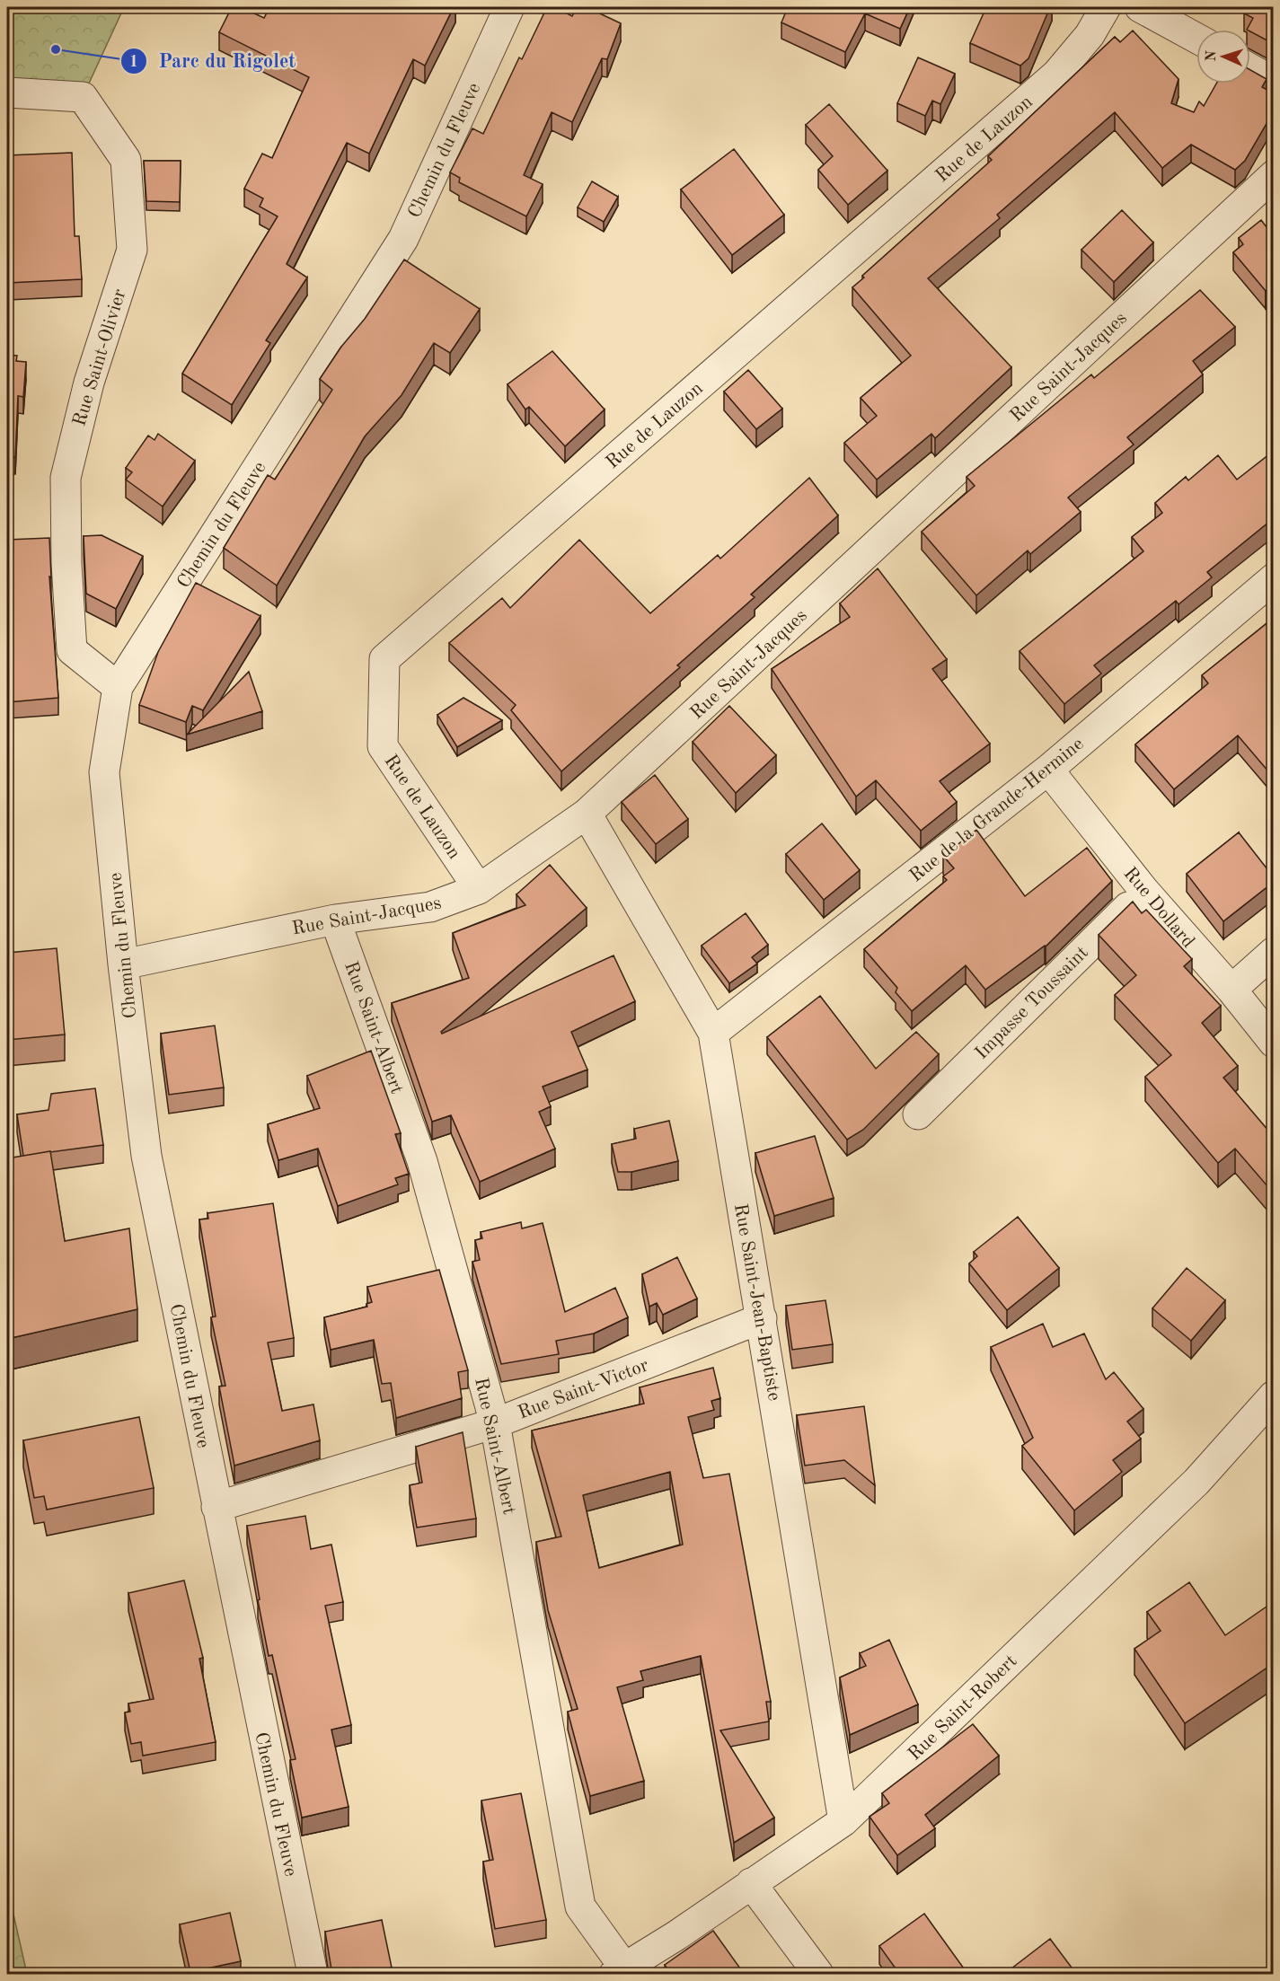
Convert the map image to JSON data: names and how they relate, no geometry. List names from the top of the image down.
{
  "streets": {
    "street": [
      "Rue de Lauzon",
      "Chemin du Fleuve",
      "Rue Saint-Olivier",
      "Rue Saint-Jacques",
      "Rue de la Grande-Hermine",
      "Rue Dollard",
      "Impasse Toussaint",
      "Rue Saint-Albert",
      "Rue Saint-Jean-Baptiste",
      "Rue Saint-Victor",
      "Rue Saint-Robert"
    ]
  },
  "crossings": [
    ["Rue de Lauzon", "Rue Saint-Jacques"],
    ["Chemin du Fleuve", "Rue Saint-Olivier"],
    ["Chemin du Fleuve", "Rue Saint-Jacques"],
    ["Chemin du Fleuve", "Rue Saint-Victor"],
    ["Rue Saint-Jacques", "Rue Saint-Albert"],
    ["Rue Saint-Jacques", "Rue Saint-Jean-Baptiste"],
    ["Rue de la Grande-Hermine", "Rue Dollard"],
    ["Rue de la Grande-Hermine", "Rue Saint-Jean-Baptiste"],
    ["Rue Dollard", "Impasse Toussaint"],
    ["Rue Saint-Albert", "Rue Saint-Victor"],
    ["Rue Saint-Albert", "Rue Saint-Robert"],
    ["Rue Saint-Jean-Baptiste", "Rue Saint-Victor"],
    ["Rue Saint-Jean-Baptiste", "Rue Saint-Robert"]
  ],
  "places": ["Parc du Rigolet"],
  "north": "left"
}
